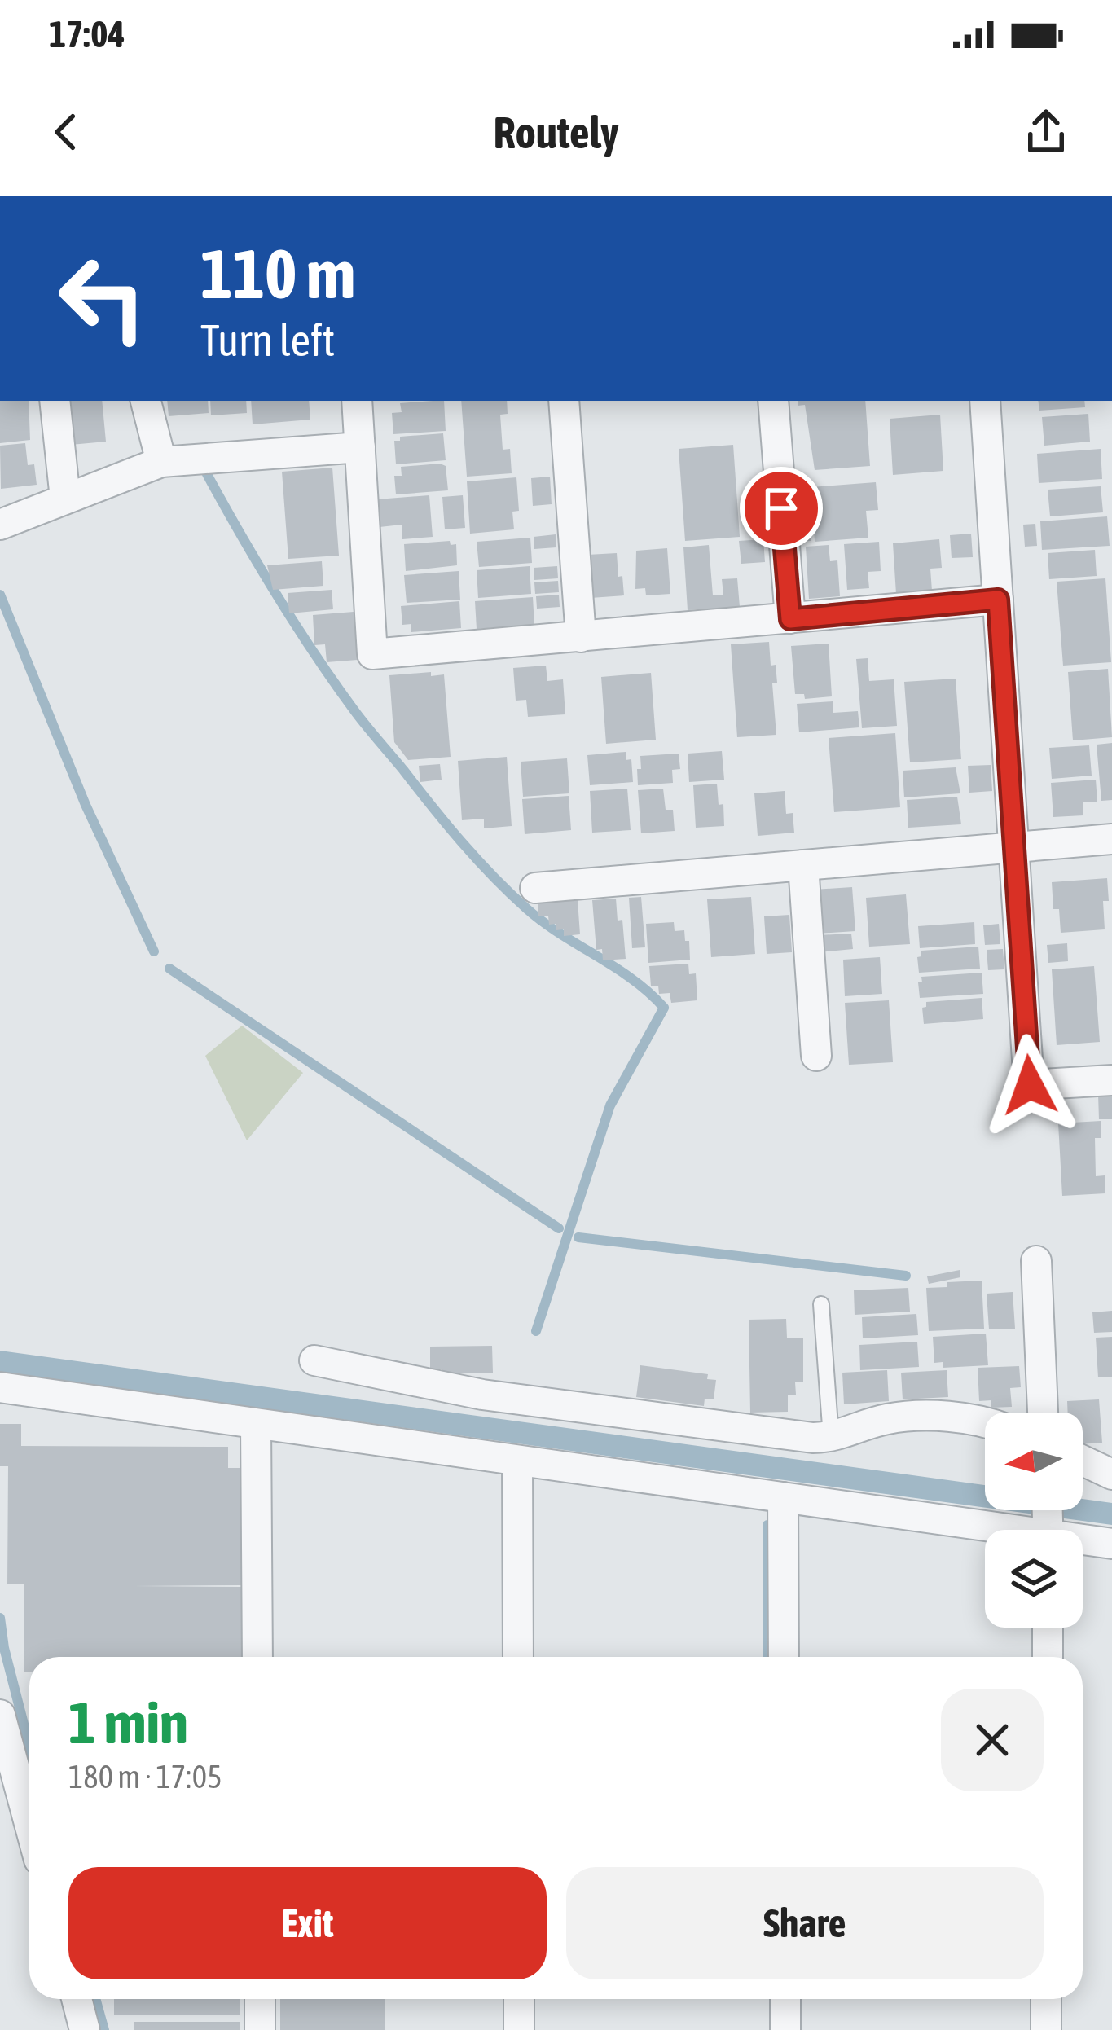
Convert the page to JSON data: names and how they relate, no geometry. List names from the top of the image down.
{
  "north": "left",
  "page": {
    "status": "17:04",
    "header": "Routely",
    "turn": ["110 m", "Turn left"],
    "heading": ["1 min", "180 m · 17:05"],
    "buttons": ["Exit", "Share"]
  }
}
